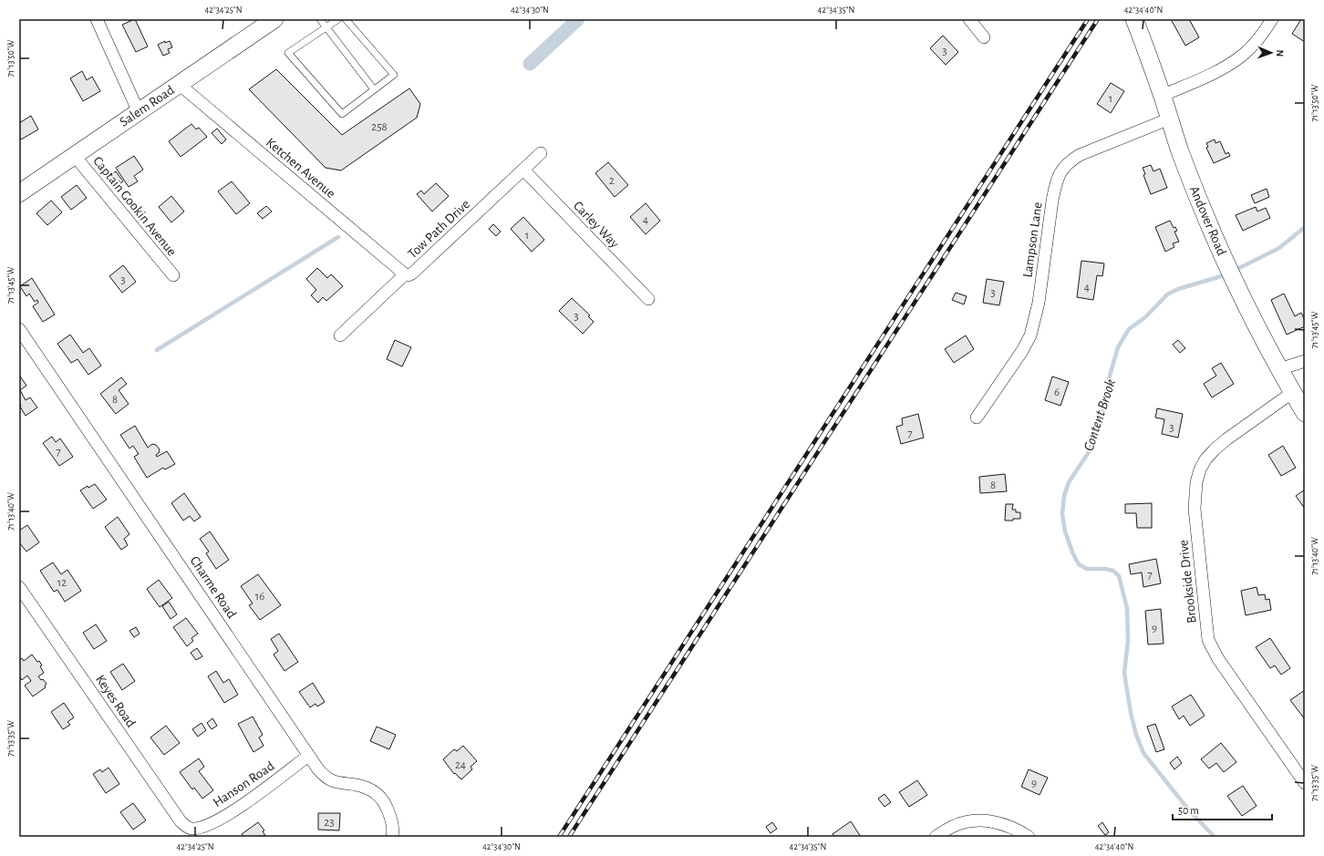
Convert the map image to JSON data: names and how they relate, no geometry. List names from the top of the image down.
{
  "streets": {
    "main road": ["Salem Road", "Andover Road"],
    "street": [
      "Ketchen Avenue",
      "Captain Gookin Avenue",
      "Carley Way",
      "Tow Path Drive",
      "Lampson Lane",
      "Brookside Drive",
      "Charme Road",
      "Keyes Road",
      "Hanson Road"
    ]
  },
  "crossings": [
    ["Salem Road", "Ketchen Avenue"],
    ["Salem Road", "Captain Gookin Avenue"],
    ["Ketchen Avenue", "Tow Path Drive"],
    ["Andover Road", "Lampson Lane"],
    ["Andover Road", "Brookside Drive"],
    ["Carley Way", "Tow Path Drive"],
    ["Charme Road", "Hanson Road"],
    ["Keyes Road", "Hanson Road"]
  ],
  "water": ["Content Brook"],
  "house_numbers": [
    "3",
    "1",
    "258",
    "2",
    "4",
    "1",
    "3",
    "4",
    "3",
    "3",
    "6",
    "8",
    "3",
    "7",
    "7",
    "8",
    "7",
    "12",
    "16",
    "9",
    "24",
    "9",
    "23"
  ],
  "scale_bar": "50 m",
  "north": "right",
  "coordinates": [
    "42°34'25\"N",
    "42°34'30\"N",
    "42°34'35\"N",
    "42°34'40\"N",
    "71°13'50\"W",
    "71°13'45\"W",
    "71°13'40\"W",
    "71°13'35\"W"
  ]
}
